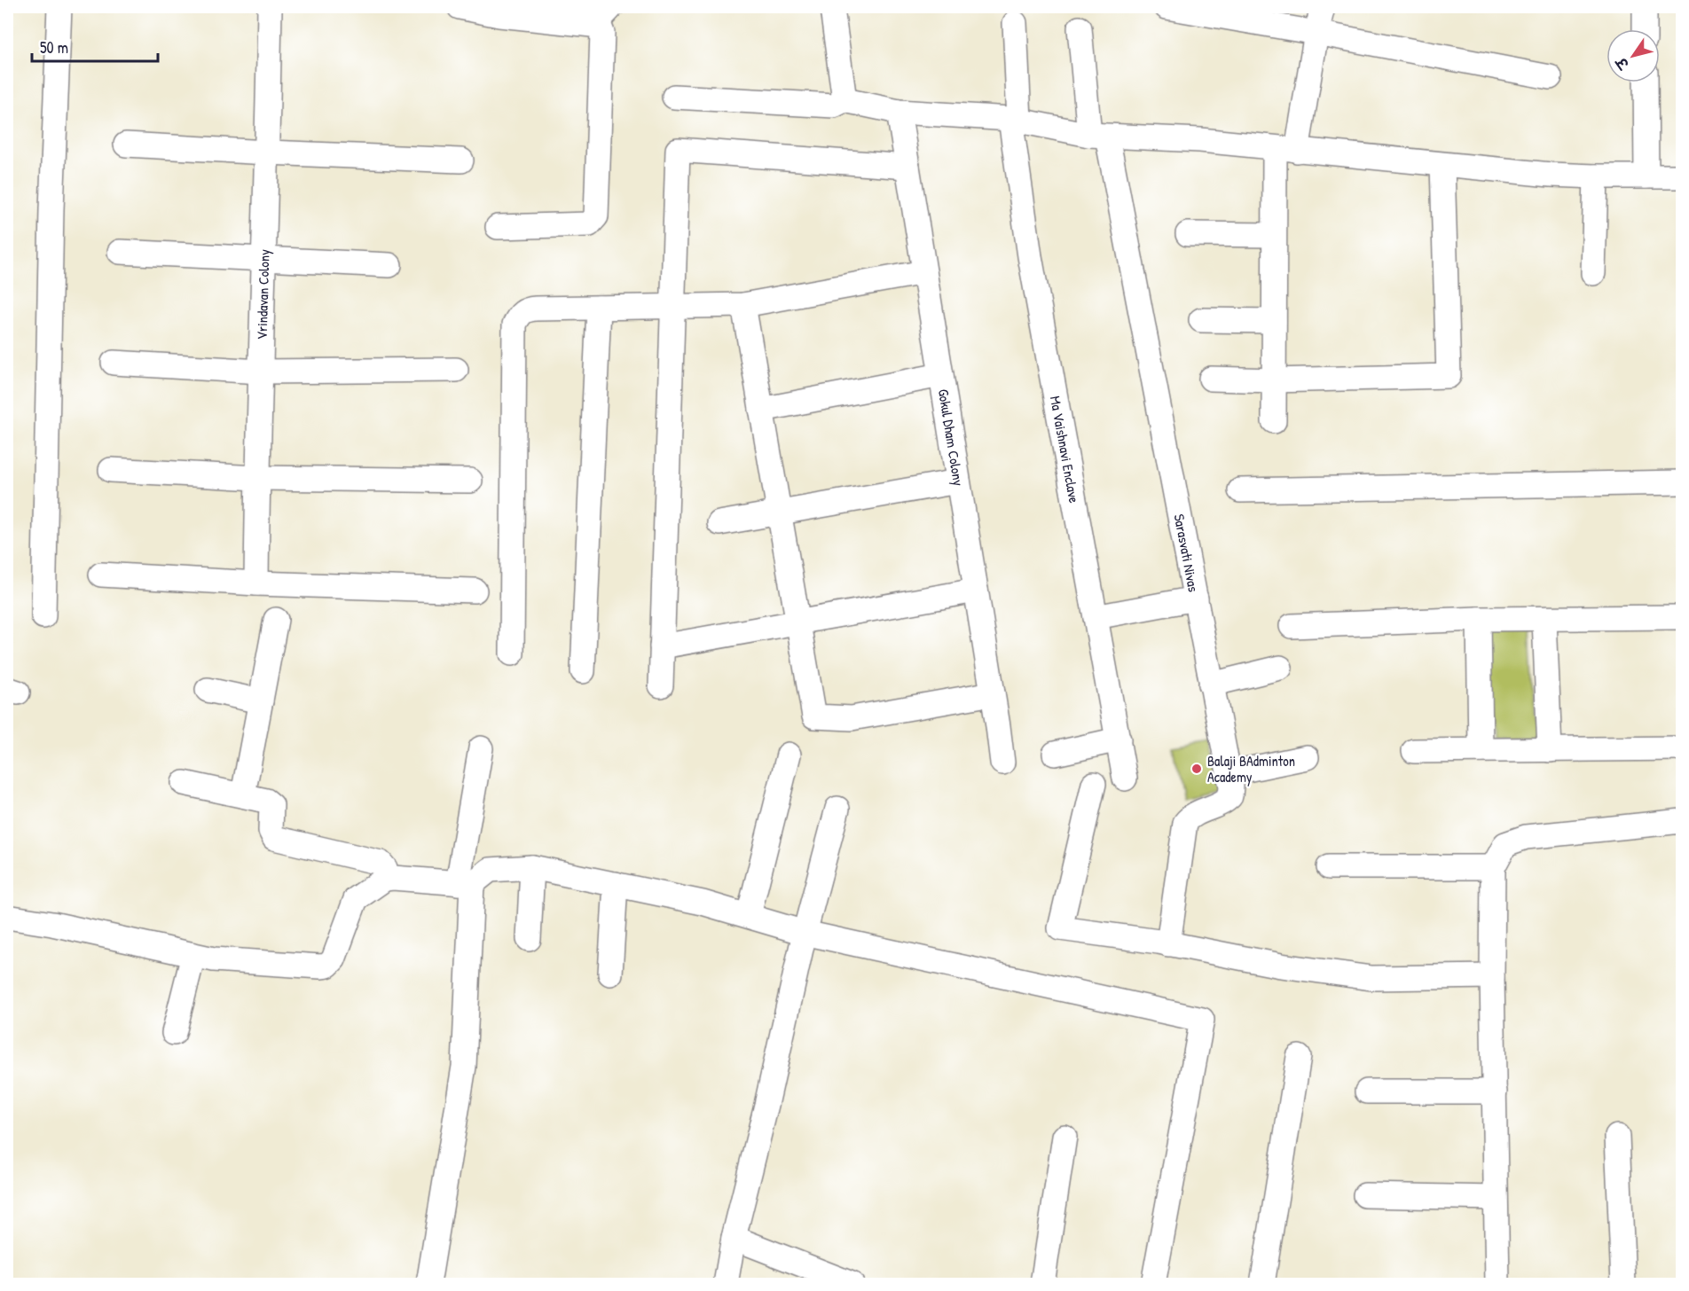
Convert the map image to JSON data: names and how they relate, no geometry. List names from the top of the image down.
{
  "streets": {
    "street": [
      "Vrindavan Colony",
      "Gokul Dham Colony",
      "Ma Vaishnavi Enclave",
      "Sarasvati Nivas"
    ]
  },
  "places": ["Balaji BAdminton Academy"],
  "scale_bar": "50 m",
  "north": "bottom left"
}
